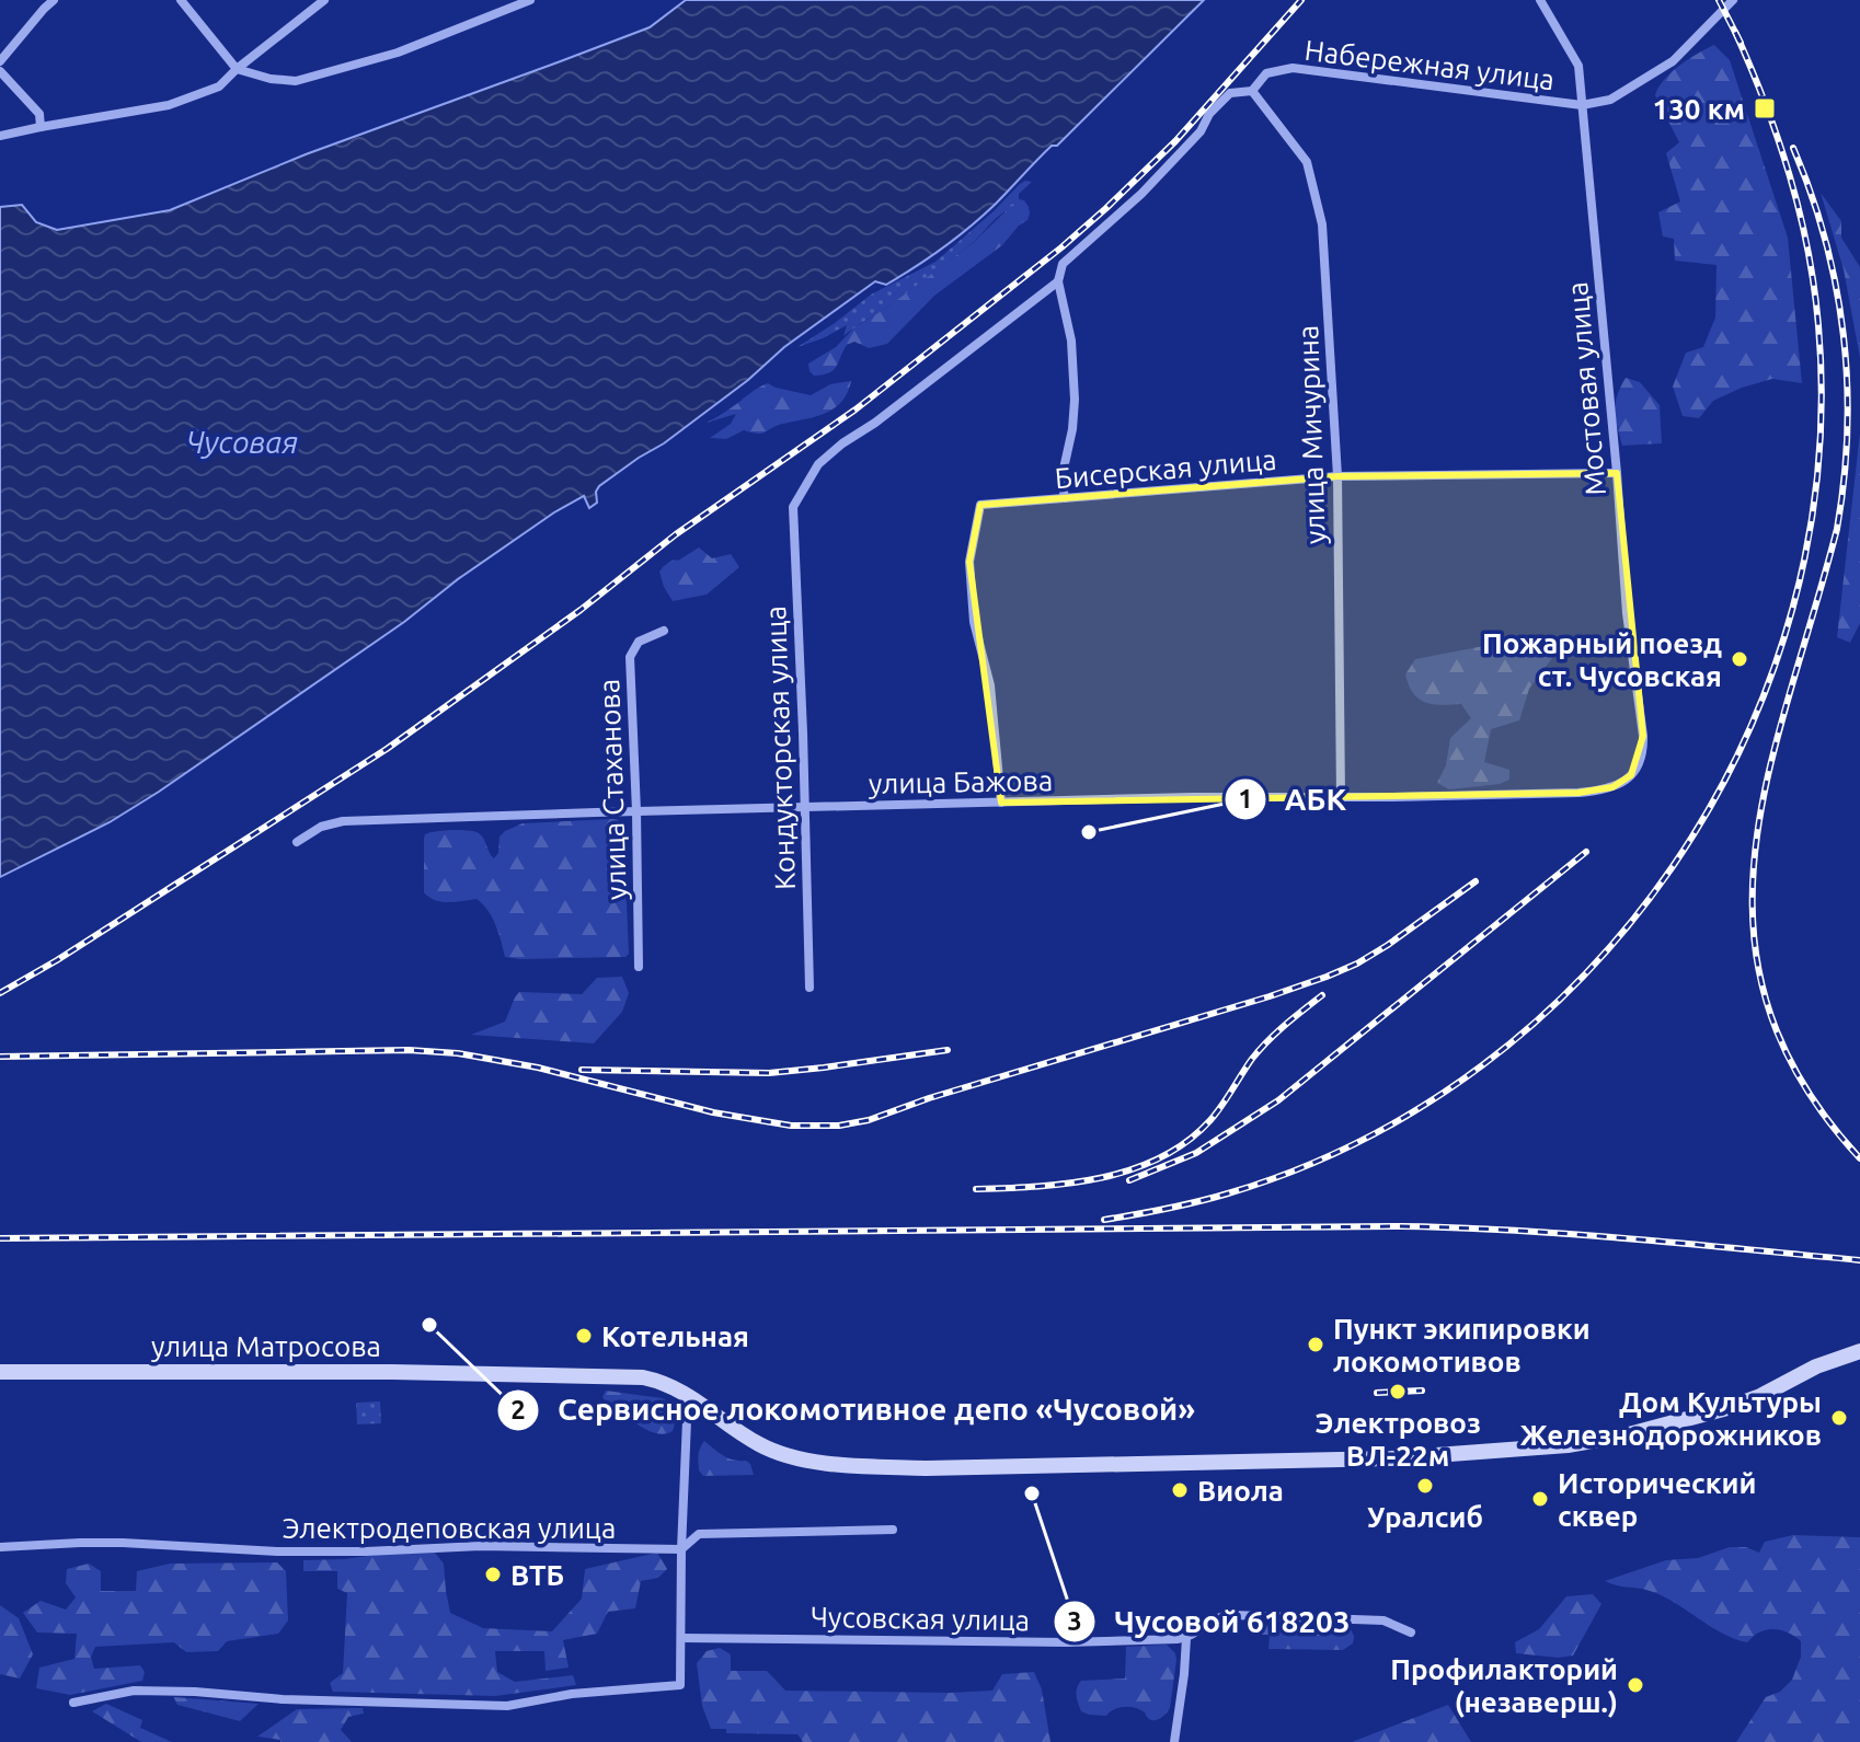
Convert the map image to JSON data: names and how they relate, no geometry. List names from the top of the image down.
{
  "streets": {
    "street": [
      "Набережная улица",
      "Мостовая улица",
      "улица Мичурина",
      "Бисерская улица",
      "Кондукторская улица",
      "улица Бажова",
      "улица Стаханова",
      "улица Матросова",
      "Электродеповская улица",
      "Чусовская улица"
    ]
  },
  "crossings": [
    ["Набережная улица", "Мостовая улица"],
    ["Набережная улица", "улица Мичурина"],
    ["Набережная улица", "Кондукторская улица"],
    ["Мостовая улица", "Бисерская улица"],
    ["Мостовая улица", "улица Бажова"],
    ["улица Мичурина", "Бисерская улица"],
    ["улица Мичурина", "улица Бажова"],
    ["Бисерская улица", "улица Бажова"],
    ["Кондукторская улица", "улица Бажова"],
    ["улица Бажова", "улица Стаханова"]
  ],
  "water": ["Чусовая"],
  "places": {
    "transit": ["130 км"],
    "other": [
      "Пожарный поезд ст. Чусовская",
      "АБК",
      "Сервисное локомотивное депо «Чусовой»",
      "Котельная",
      "Пункт экипировки локомотивов",
      "Электровоз ВЛ-22м",
      "Дом Культуры Железнодорожников",
      "Уралсиб",
      "Виола",
      "Чусовой 618203",
      "Исторический сквер",
      "ВТБ",
      "Профилакторий (незаверш.)"
    ]
  }
}
